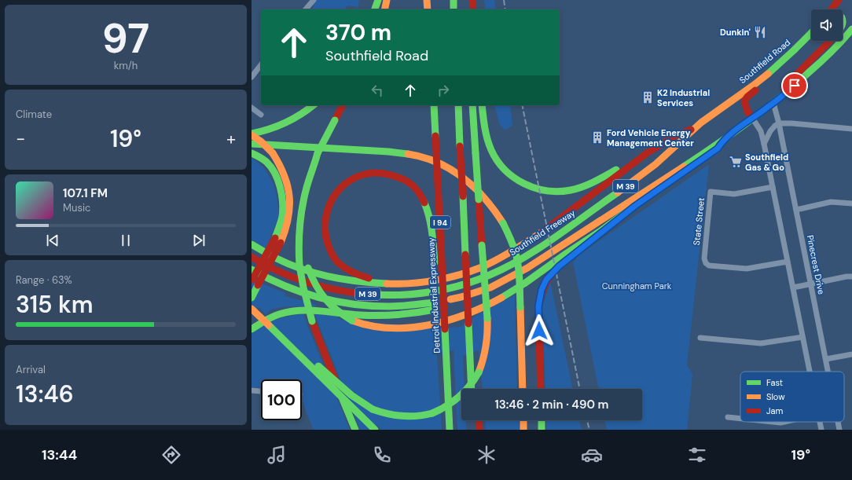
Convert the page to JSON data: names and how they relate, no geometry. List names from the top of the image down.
{
  "streets": {
    "main road": [
      "Southfield Road",
      "M 39",
      "I 94",
      "Southfield Freeway",
      "Detroit Industrial Expressway"
    ],
    "street": ["State Street", "Pinecrest Drive"]
  },
  "crossings": [
    ["Southfield Road", "Southfield Freeway"],
    ["M 39", "Pinecrest Drive"]
  ],
  "parks": ["Cunningham Park"],
  "places": {
    "restaurant": ["Dunkin'"],
    "building": ["K2 Industrial Services", "Ford Vehicle Energy Management Center"],
    "supermarket": ["Southfield Gas & Go"]
  },
  "legend": ["Fast", "Slow", "Jam"],
  "page": {
    "tile": [
      ["97", "km/h"],
      "Climate",
      ["Range · 63%", "315 km"],
      ["Arrival", "13:46"]
    ],
    "turn": ["370 m", "Southfield Road"],
    "heat": ["−", "19°", "+"],
    "song": ["107.1 FM", "Music"],
    "limit": "100",
    "trip": "13:46 · 2 min · 490 m",
    "tabs": ["13:44", "19°"]
  }
}
